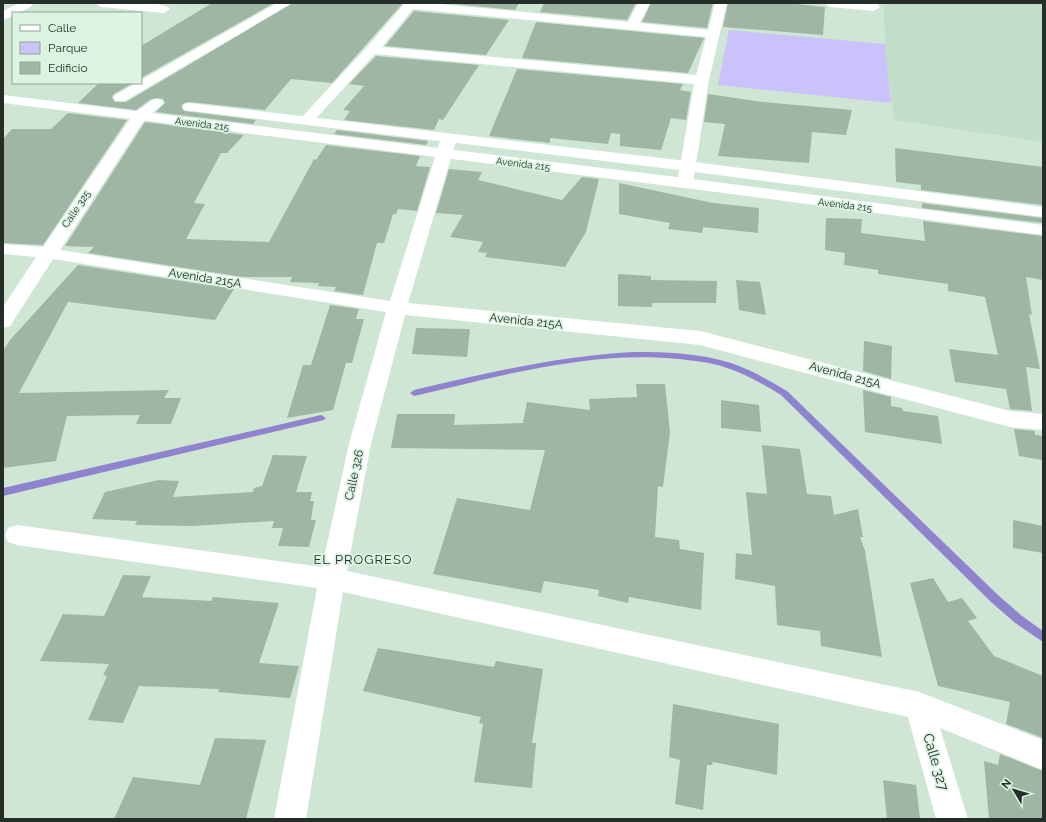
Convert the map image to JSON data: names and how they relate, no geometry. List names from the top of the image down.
{
  "streets": {
    "street": [
      "Avenida 215",
      "Calle 325",
      "Avenida 215A",
      "Calle 326",
      "Calle 327"
    ]
  },
  "crossings": [
    ["Avenida 215", "Calle 325"],
    ["Avenida 215", "Calle 326"],
    ["Calle 325", "Avenida 215A"],
    ["Avenida 215A", "Calle 326"]
  ],
  "districts": ["EL PROGRESO"],
  "legend": ["Calle", "Parque", "Edificio"],
  "north": "top left"
}
